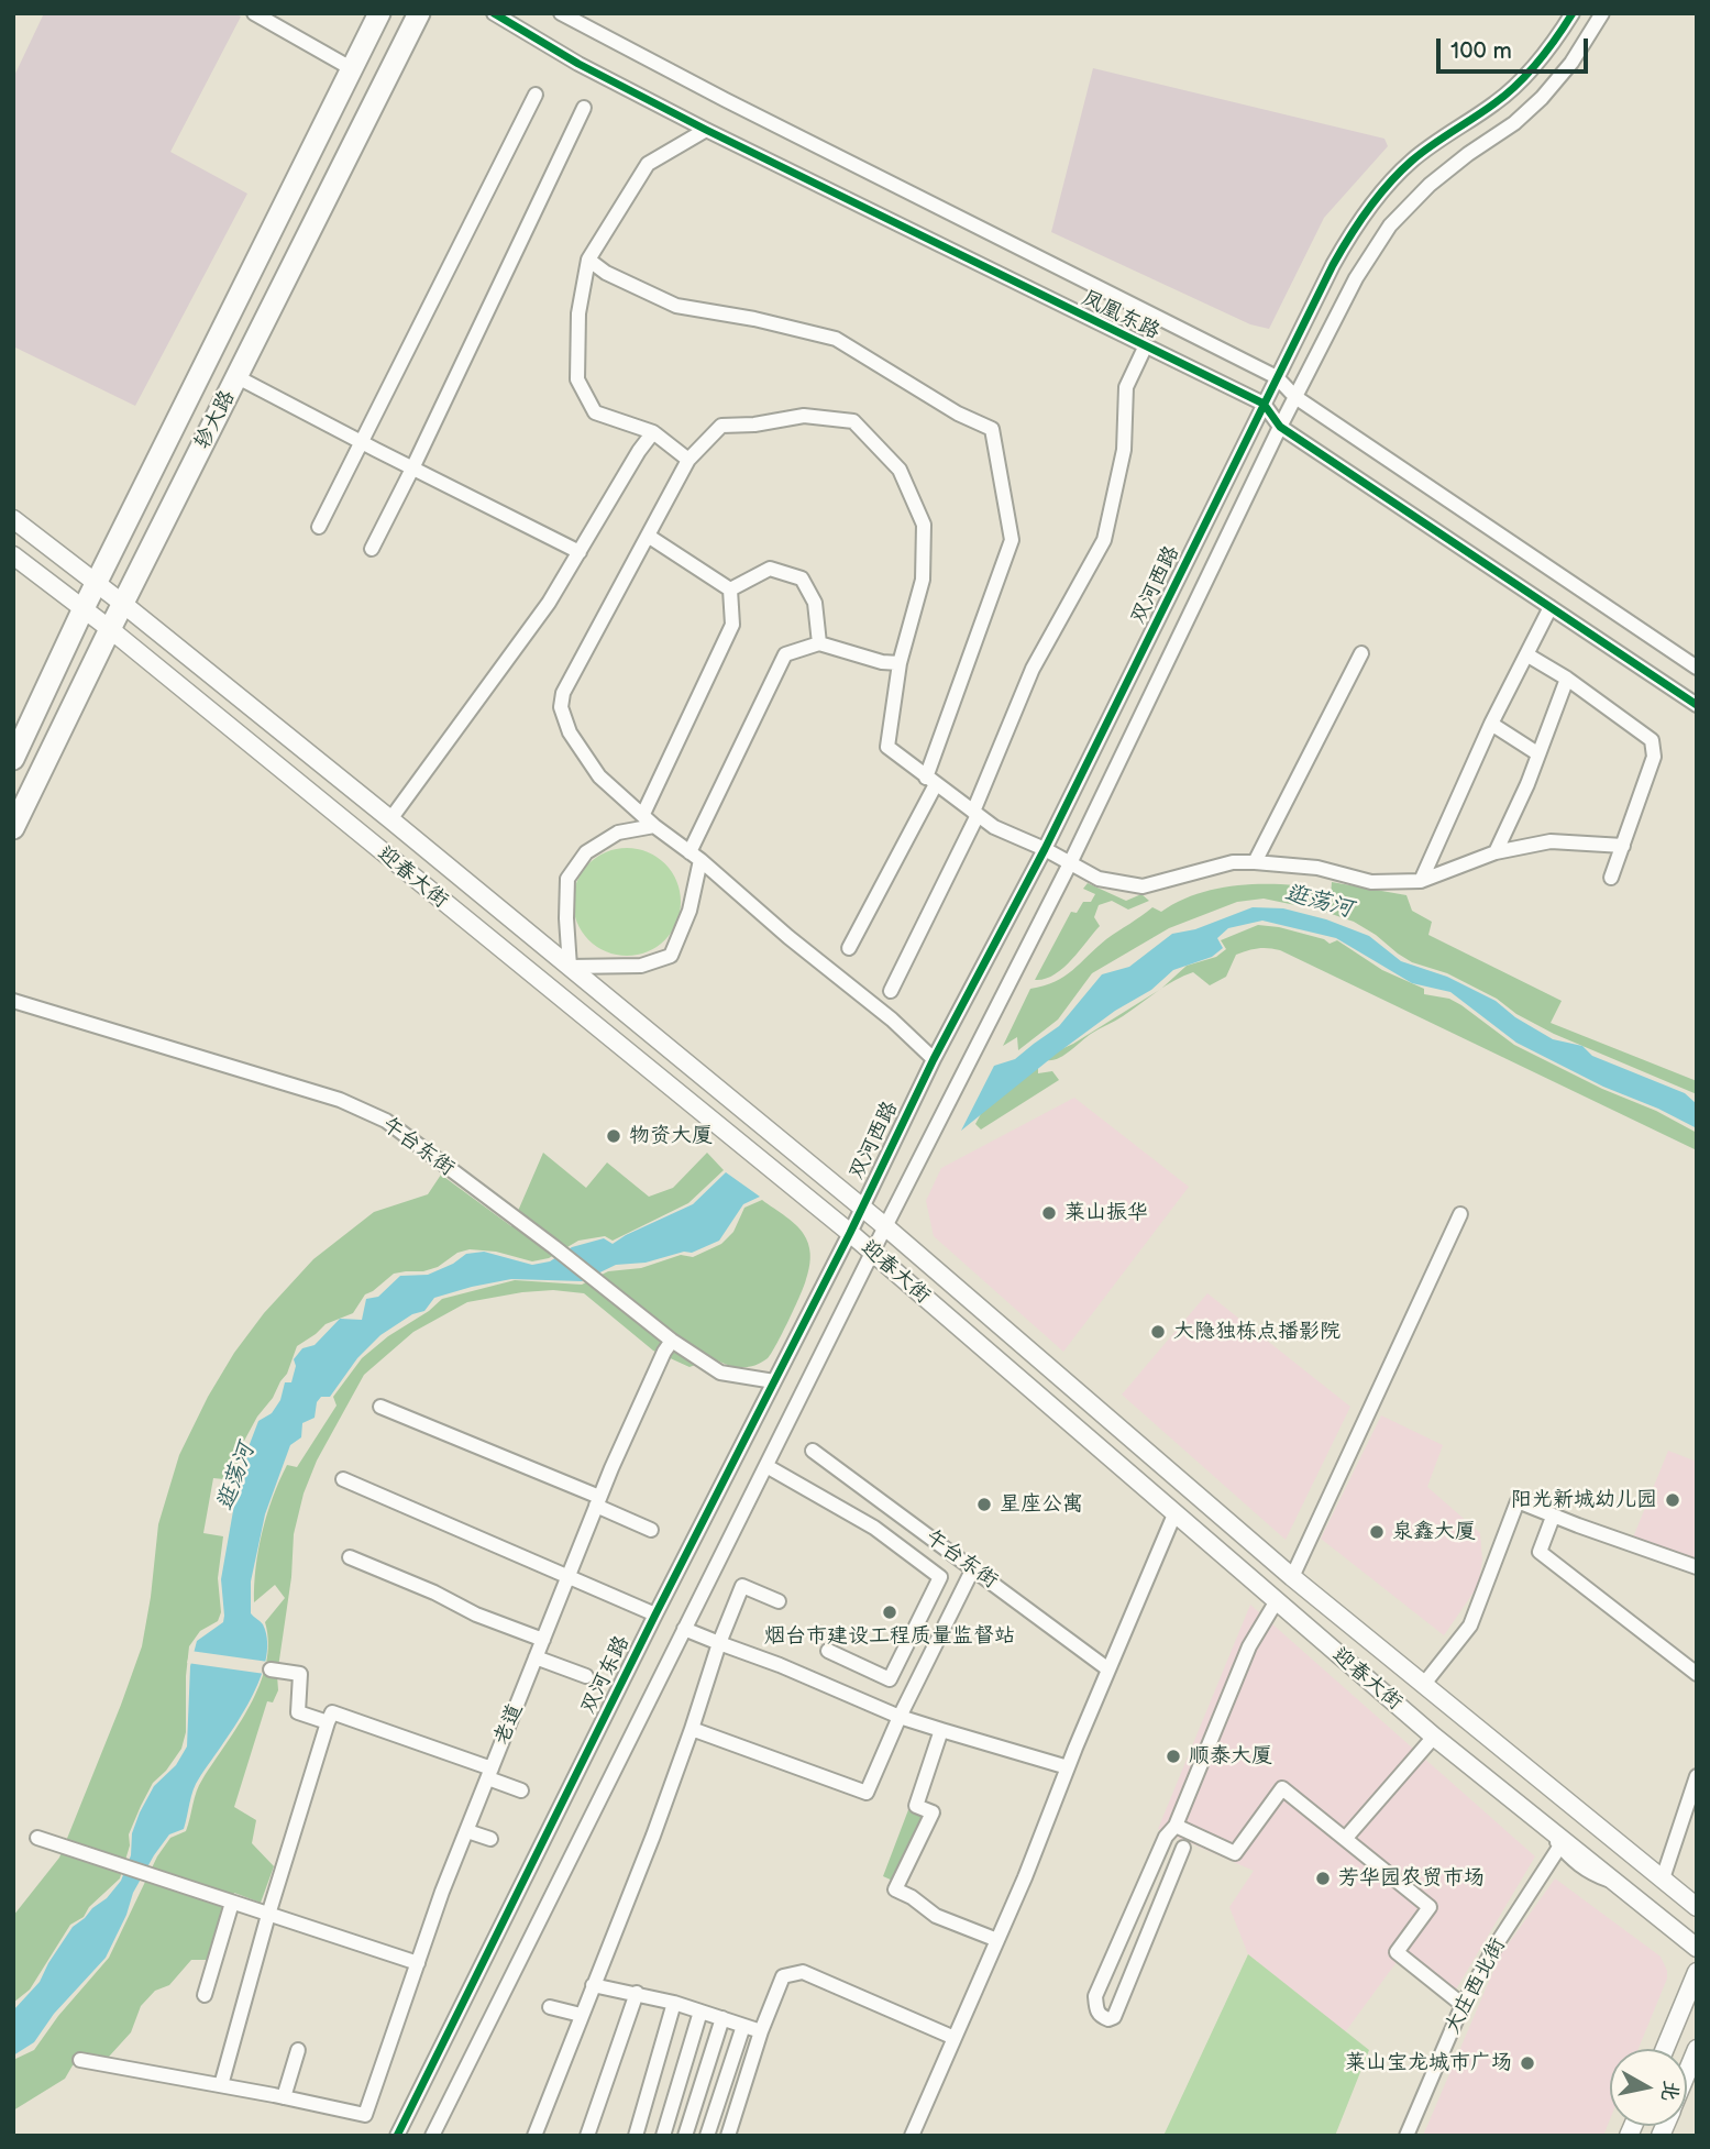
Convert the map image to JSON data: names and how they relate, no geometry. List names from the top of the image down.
{
  "streets": {
    "highway": ["轸大路"],
    "main road": ["迎春大街"],
    "street": [
      "凤凰东路",
      "双河西路",
      "午台东街",
      "双河东路",
      "老道",
      "大庄西北街"
    ]
  },
  "crossings": [
    ["凤凰东路", "双河西路"],
    ["轸大路", "迎春大街"],
    ["双河西路", "迎春大街"],
    ["双河西路", "双河东路"],
    ["迎春大街", "双河东路"],
    ["午台东街", "双河东路"],
    ["午台东街", "老道"]
  ],
  "water": ["逛荡河"],
  "places": [
    "物资大厦",
    "莱山振华",
    "大隐独栋点播影院",
    "阳光新城幼儿园",
    "星座公寓",
    "泉鑫大厦",
    "烟台市建设工程质量监督站",
    "顺泰大厦",
    "芳华园农贸市场",
    "莱山宝龙城市广场"
  ],
  "scale_bar": "100 m",
  "north": "right"
}
